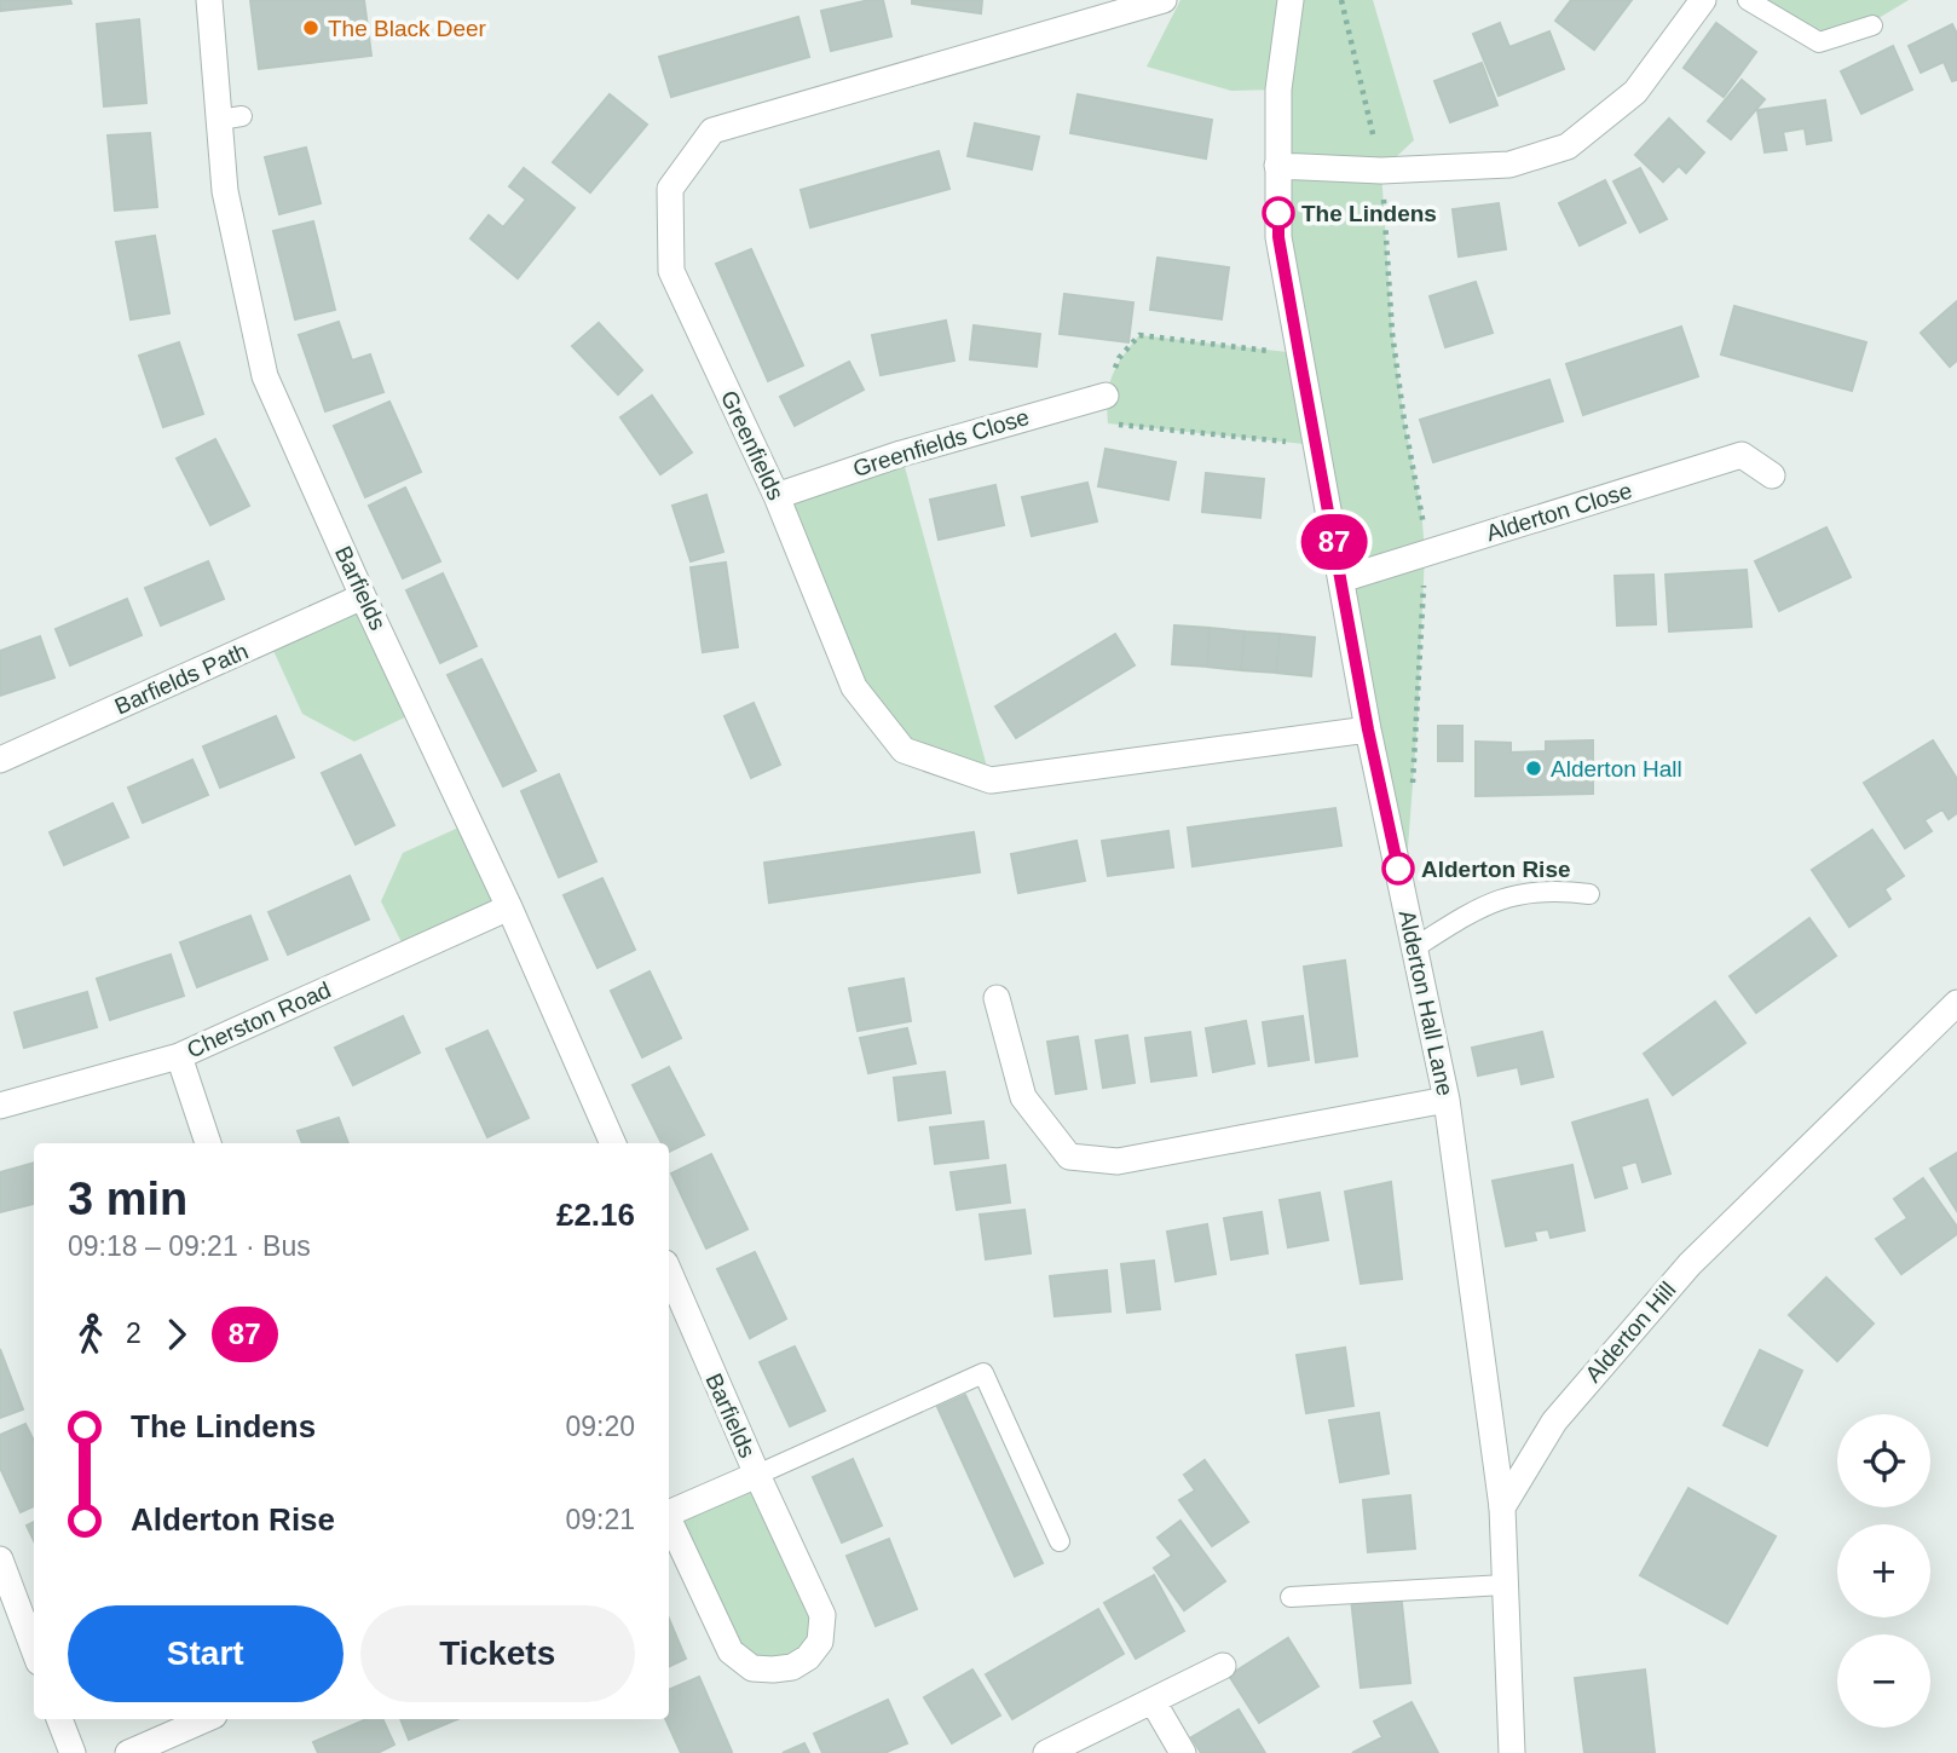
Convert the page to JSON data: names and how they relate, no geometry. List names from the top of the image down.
{
  "streets": {
    "street": [
      "Greenfields Close",
      "Greenfields",
      "Alderton Close",
      "Barfields",
      "Barfields Path",
      "Alderton Hall Lane",
      "Cherston Road",
      "Alderton Hill"
    ]
  },
  "crossings": [
    ["Greenfields Close", "Greenfields"],
    ["Greenfields", "Alderton Hall Lane"],
    ["Alderton Close", "Alderton Hall Lane"],
    ["Barfields", "Barfields Path"],
    ["Barfields", "Cherston Road"],
    ["Alderton Hall Lane", "Alderton Hill"]
  ],
  "places": [
    "The Black Deer",
    "The Lindens",
    "Alderton Hall",
    "Alderton Rise"
  ],
  "lines": ["bus line 87"],
  "page": {
    "on_map": "87",
    "heading": ["3 min", "09:18 – 09:21 · Bus", "£2.16"],
    "legs": ["2", "87"],
    "list": [
      {
        "name": "The Lindens",
        "value": "09:20"
      },
      {
        "name": "Alderton Rise",
        "value": "09:21"
      }
    ],
    "map_buttons": ["+", "−"],
    "buttons": ["Start", "Tickets"]
  }
}
